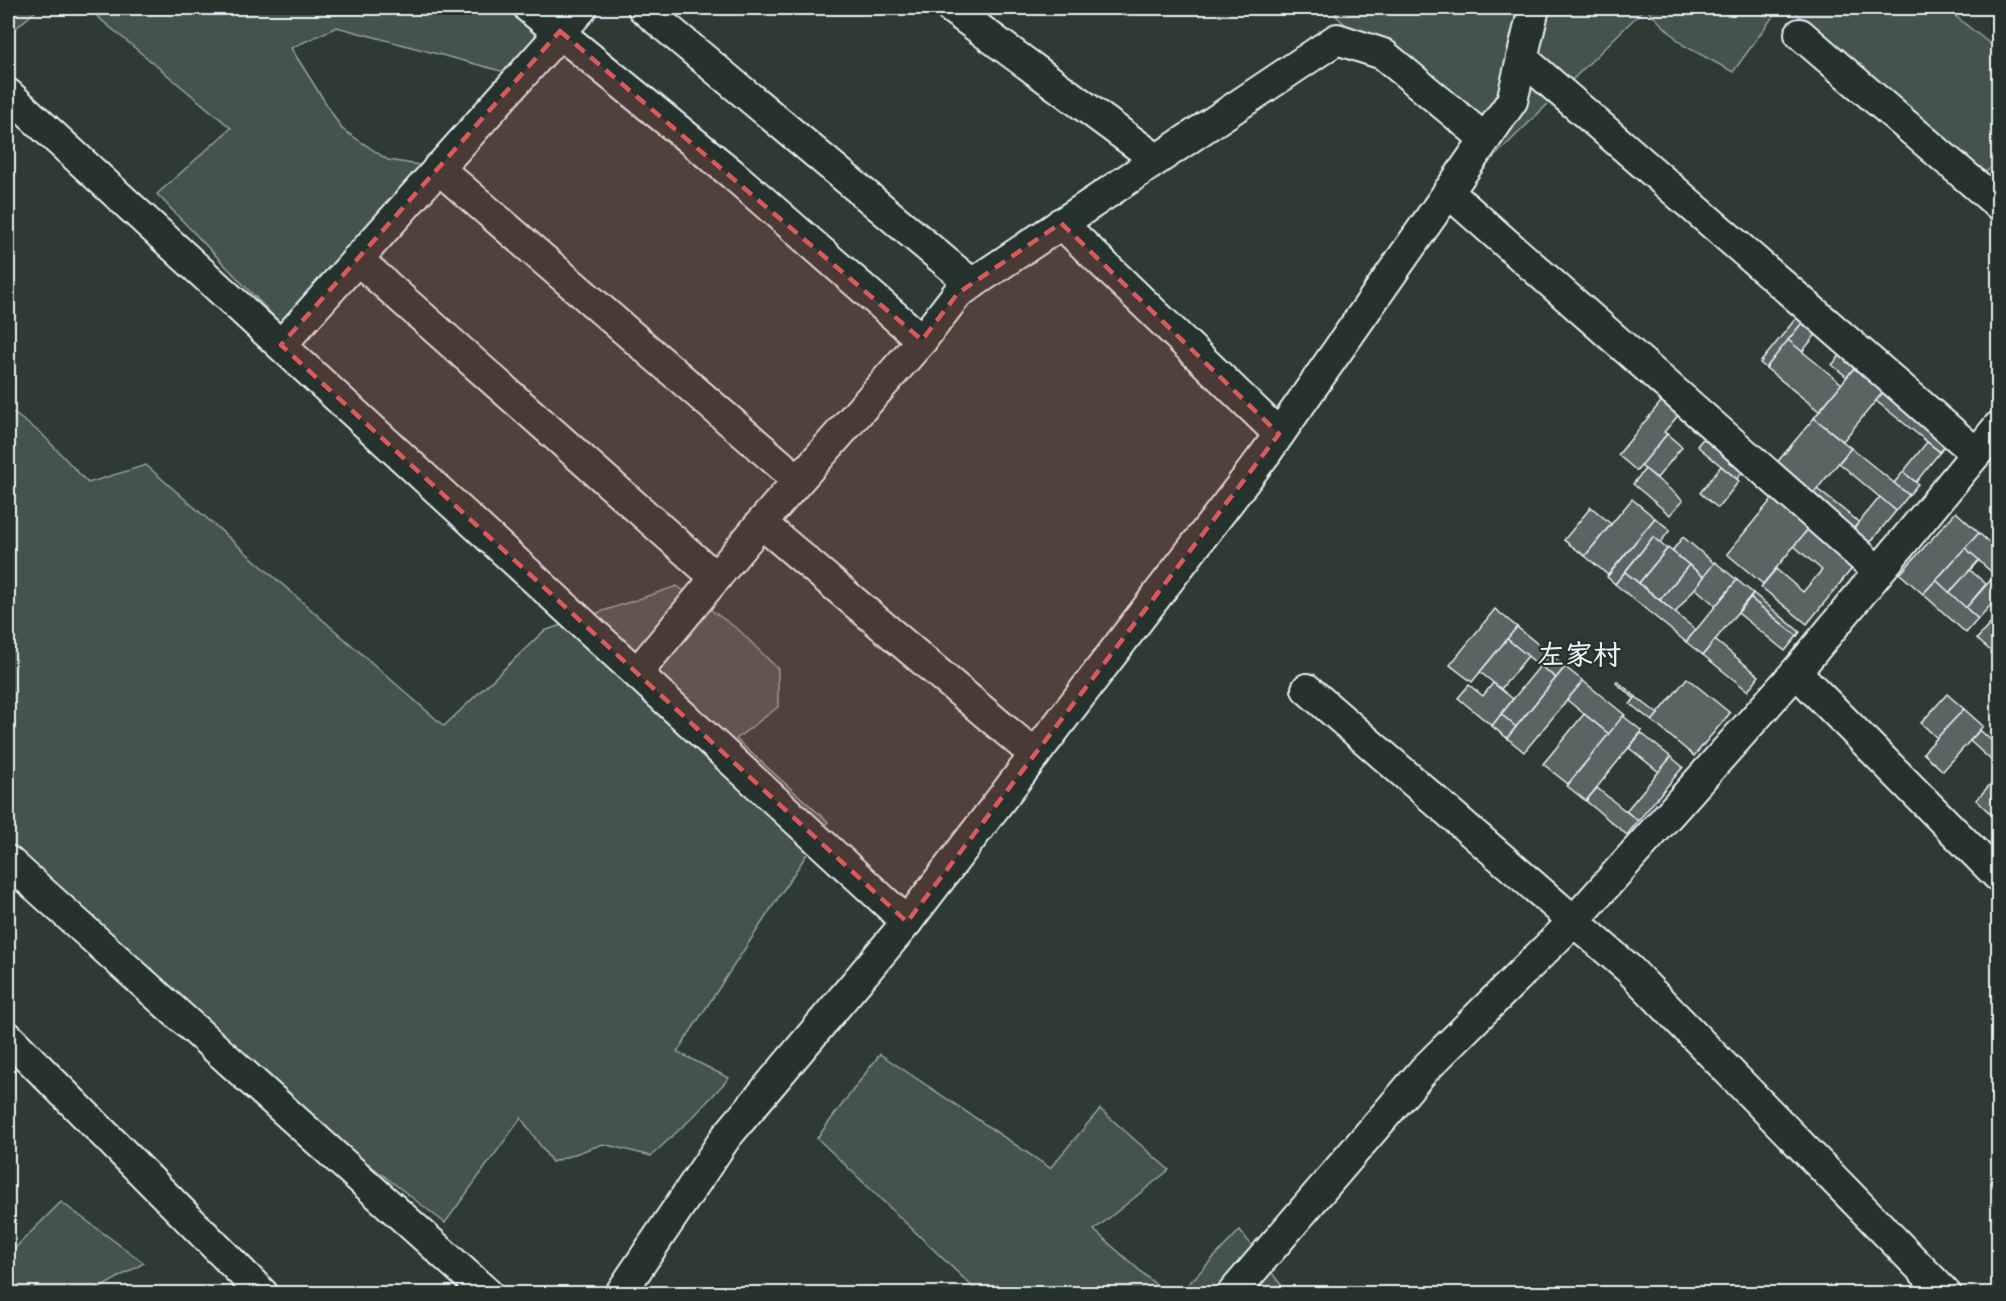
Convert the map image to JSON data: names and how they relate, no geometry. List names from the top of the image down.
{
  "districts": ["左家村"]
}
